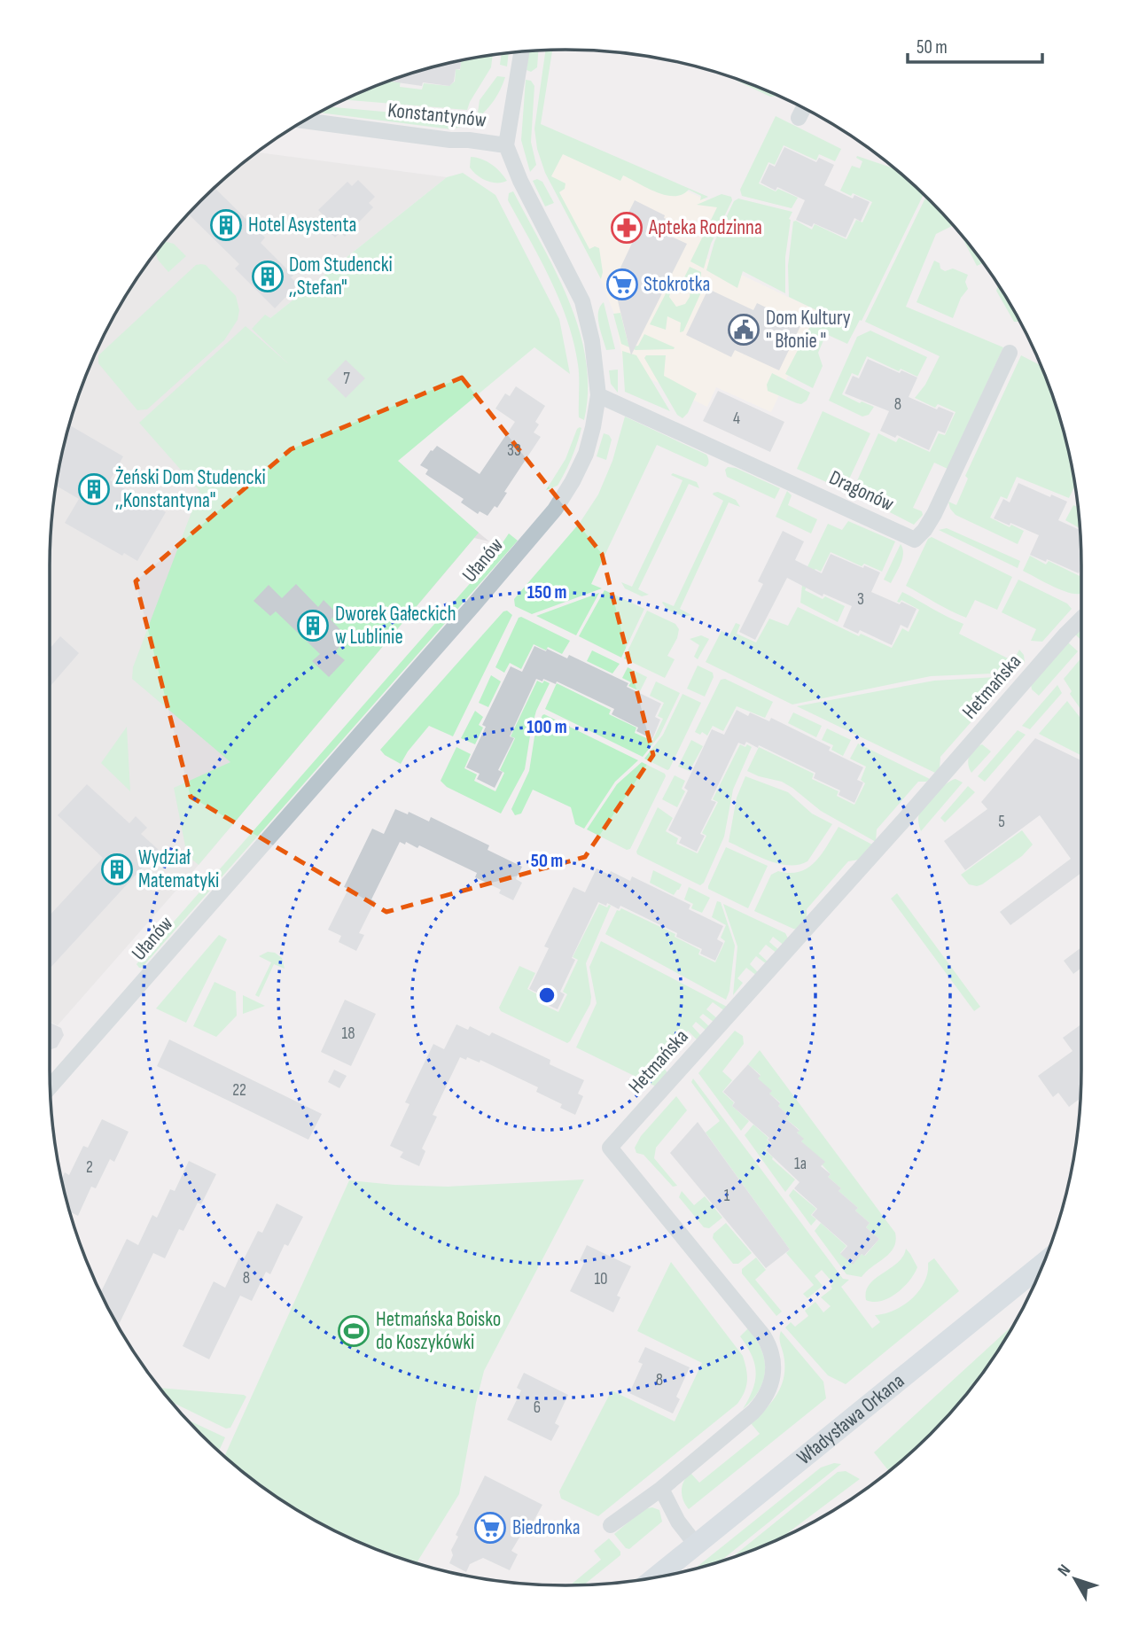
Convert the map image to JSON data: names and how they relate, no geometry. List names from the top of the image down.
{
  "streets": {
    "street": [
      "Konstantynów",
      "Dragonów",
      "Ułanów",
      "Hetmańska",
      "Władysława Orkana"
    ]
  },
  "crossings": [
    ["Konstantynów", "Ułanów"],
    ["Dragonów", "Ułanów"]
  ],
  "places": {
    "building": [
      "Hotel Asystenta",
      "Dom Studencki ,,Stefan\"",
      "Żeński Dom Studencki ,,Konstantyna\"",
      "Dworek Gałeckich w Lublinie",
      "Wydział Matematyki"
    ],
    "pharmacy": ["Apteka Rodzinna"],
    "supermarket": ["Stokrotka", "Biedronka"],
    "public building": ["Dom Kultury \" Błonie \""],
    "sports": ["Hetmańska Boisko do Koszykówki"]
  },
  "house_numbers": [
    "7",
    "8",
    "4",
    "33",
    "3",
    "5",
    "18",
    "22",
    "1a",
    "2",
    "1",
    "8",
    "10",
    "8",
    "6"
  ],
  "scale_bar": "50 m",
  "north": "top left",
  "rings": ["150 m", "100 m", "50 m"]
}
